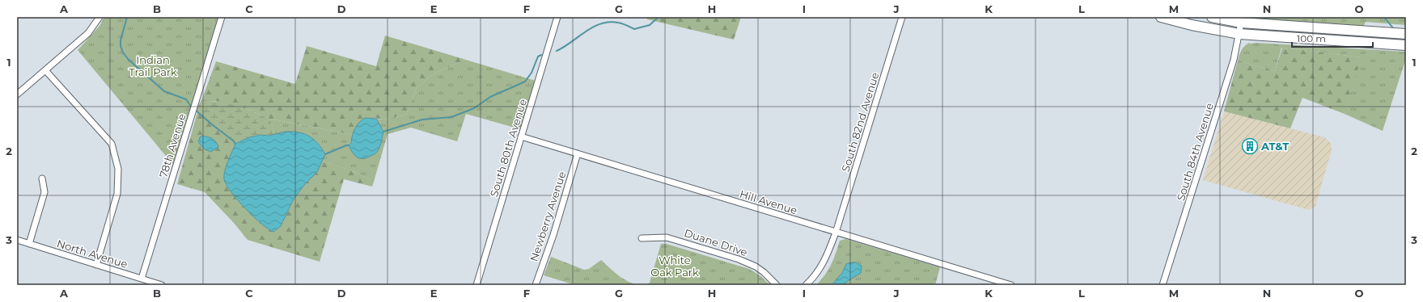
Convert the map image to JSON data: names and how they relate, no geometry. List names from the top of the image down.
{
  "streets": {
    "street": [
      "South 82nd Avenue",
      "78th Avenue",
      "South 80th Avenue",
      "South 84th Avenue",
      "Hill Avenue",
      "Newberry Avenue",
      "Duane Drive",
      "North Avenue"
    ]
  },
  "crossings": [
    ["South 82nd Avenue", "Hill Avenue"],
    ["78th Avenue", "North Avenue"],
    ["South 80th Avenue", "Hill Avenue"],
    ["Hill Avenue", "Newberry Avenue"]
  ],
  "parks": ["Indian Trail Park", "White Oak Park"],
  "places": {
    "building": ["AT&T"]
  },
  "scale_bar": "100 m",
  "grid": {
    "columns": [
      "A",
      "B",
      "C",
      "D",
      "E",
      "F",
      "G",
      "H",
      "I",
      "J",
      "K",
      "L",
      "M",
      "N",
      "O"
    ],
    "rows": ["1", "2", "3"]
  }
}
